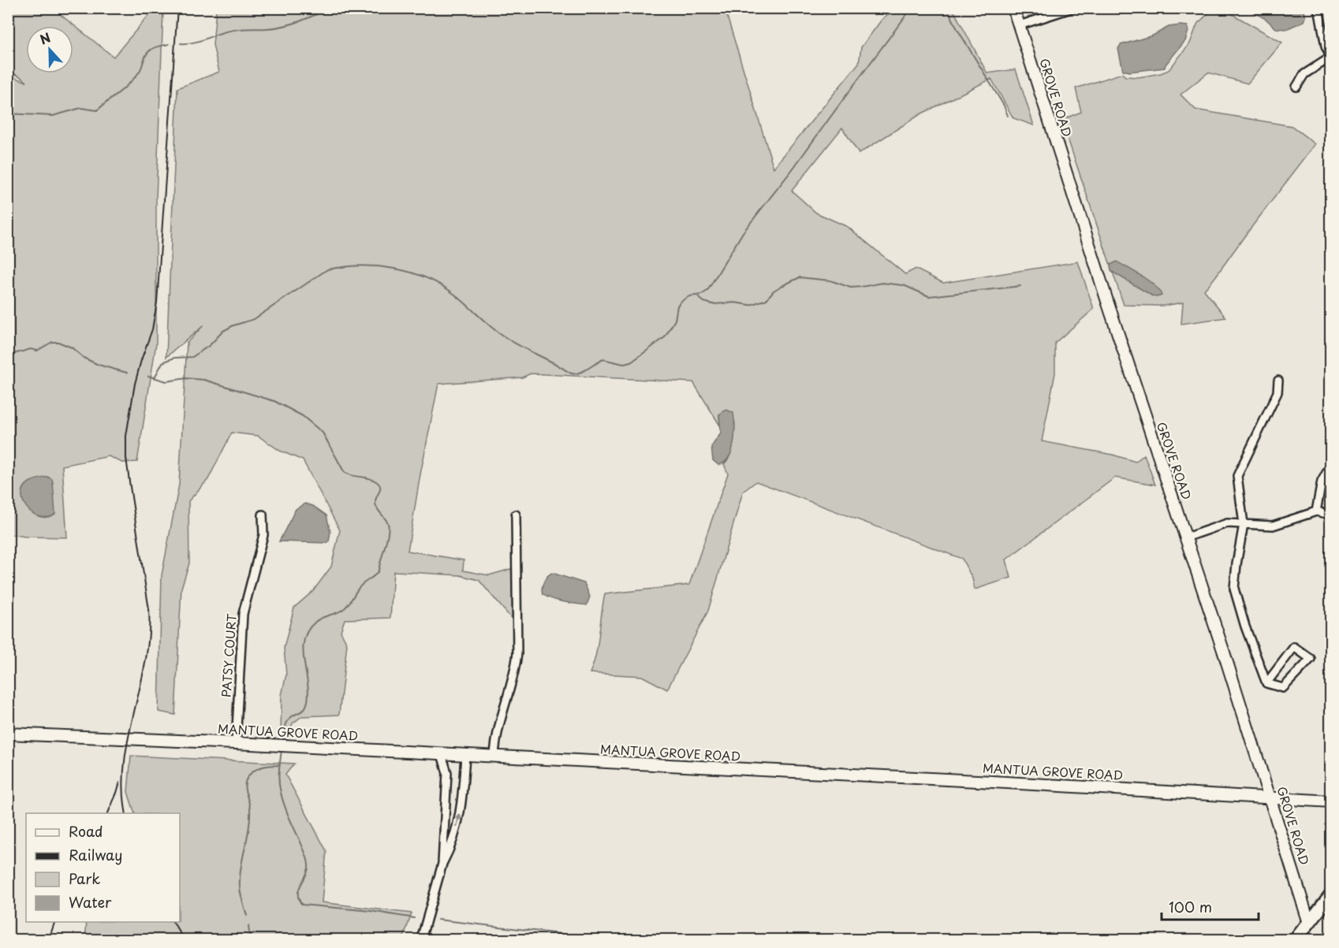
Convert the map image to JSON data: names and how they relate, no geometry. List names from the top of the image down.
{
  "streets": {
    "main road": ["GROVE ROAD", "MANTUA GROVE ROAD"],
    "street": ["PATSY COURT"]
  },
  "crossings": [
    ["GROVE ROAD", "MANTUA GROVE ROAD"],
    ["PATSY COURT", "MANTUA GROVE ROAD"]
  ],
  "legend": [
    "Road",
    "Railway",
    "Park",
    "Water"
  ],
  "scale_bar": "100 m",
  "north": "top"
}
